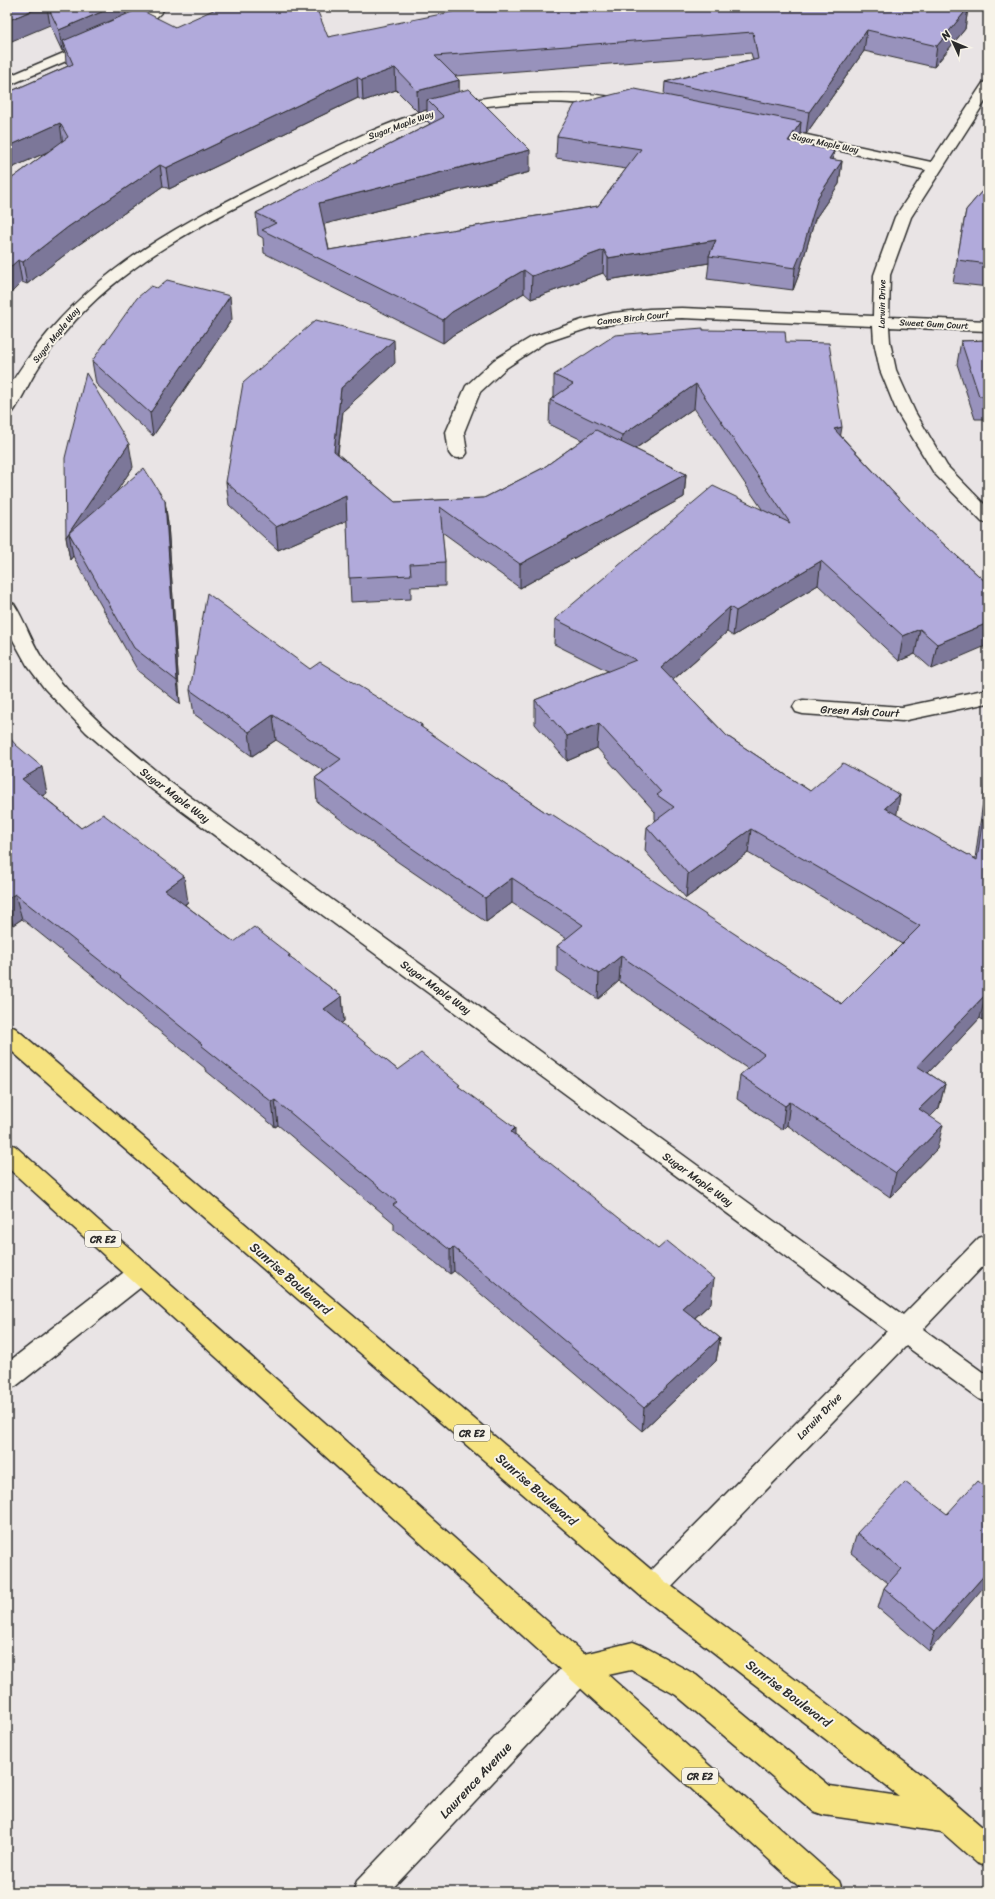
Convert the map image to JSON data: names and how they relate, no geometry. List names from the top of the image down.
{
  "streets": {
    "main road": ["CR E2", "Sunrise Boulevard"],
    "street": [
      "Sugar Maple Way",
      "Larwin Drive",
      "Canoe Birch Court",
      "Sweet Gum Court",
      "Green Ash Court",
      "Lawrence Avenue"
    ]
  },
  "crossings": [
    ["Sugar Maple Way", "Larwin Drive"],
    ["Larwin Drive", "Canoe Birch Court"],
    ["Larwin Drive", "Sweet Gum Court"],
    ["Larwin Drive", "Sunrise Boulevard"],
    ["Canoe Birch Court", "Sweet Gum Court"],
    ["CR E2", "Lawrence Avenue"]
  ],
  "north": "top left"
}
